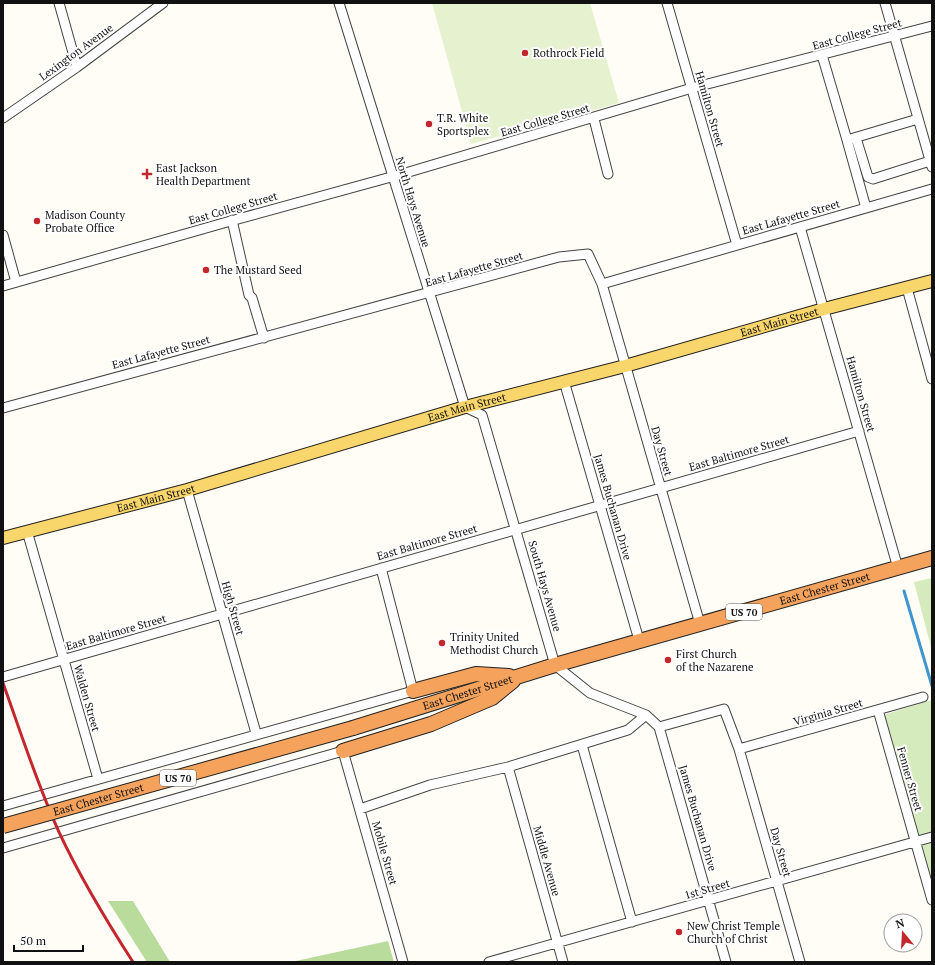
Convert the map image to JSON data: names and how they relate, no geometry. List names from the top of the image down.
{
  "streets": {
    "highway": ["East Chester Street", "US 70"],
    "main road": ["East Main Street"],
    "street": [
      "East College Street",
      "Lexington Avenue",
      "Hamilton Street",
      "North Hays Avenue",
      "East Lafayette Street",
      "Day Street",
      "East Baltimore Street",
      "James Buchanan Drive",
      "South Hays Avenue",
      "High Street",
      "Walden Street",
      "Virginia Street",
      "Fenner Street",
      "Mobile Street",
      "Middle Avenue",
      "1st Street"
    ]
  },
  "crossings": [
    ["East College Street", "Hamilton Street"],
    ["East College Street", "North Hays Avenue"],
    ["Hamilton Street", "East Lafayette Street"],
    ["Hamilton Street", "East Main Street"],
    ["Hamilton Street", "East Baltimore Street"],
    ["Hamilton Street", "East Chester Street"],
    ["North Hays Avenue", "East Lafayette Street"],
    ["North Hays Avenue", "East Main Street"],
    ["North Hays Avenue", "South Hays Avenue"],
    ["East Lafayette Street", "Day Street"],
    ["East Main Street", "Day Street"],
    ["East Main Street", "James Buchanan Drive"],
    ["East Main Street", "South Hays Avenue"],
    ["East Main Street", "High Street"],
    ["East Main Street", "Walden Street"],
    ["Day Street", "East Baltimore Street"],
    ["Day Street", "James Buchanan Drive"],
    ["Day Street", "East Chester Street"],
    ["Day Street", "Virginia Street"],
    ["Day Street", "1st Street"],
    ["East Baltimore Street", "James Buchanan Drive"],
    ["East Baltimore Street", "South Hays Avenue"],
    ["East Baltimore Street", "High Street"],
    ["East Baltimore Street", "Walden Street"],
    ["James Buchanan Drive", "East Chester Street"],
    ["James Buchanan Drive", "1st Street"],
    ["South Hays Avenue", "East Chester Street"],
    ["Virginia Street", "Fenner Street"],
    ["Fenner Street", "1st Street"],
    ["Middle Avenue", "1st Street"]
  ],
  "places": {
    "other": [
      "Rothrock Field",
      "T.R. White Sportsplex",
      "Madison County Probate Office",
      "The Mustard Seed",
      "Trinity United Methodist Church",
      "First Church of the Nazarene",
      "New Christ Temple Church of Christ"
    ],
    "health": ["East Jackson Health Department"]
  },
  "scale_bar": "50 m",
  "north": "top"
}
